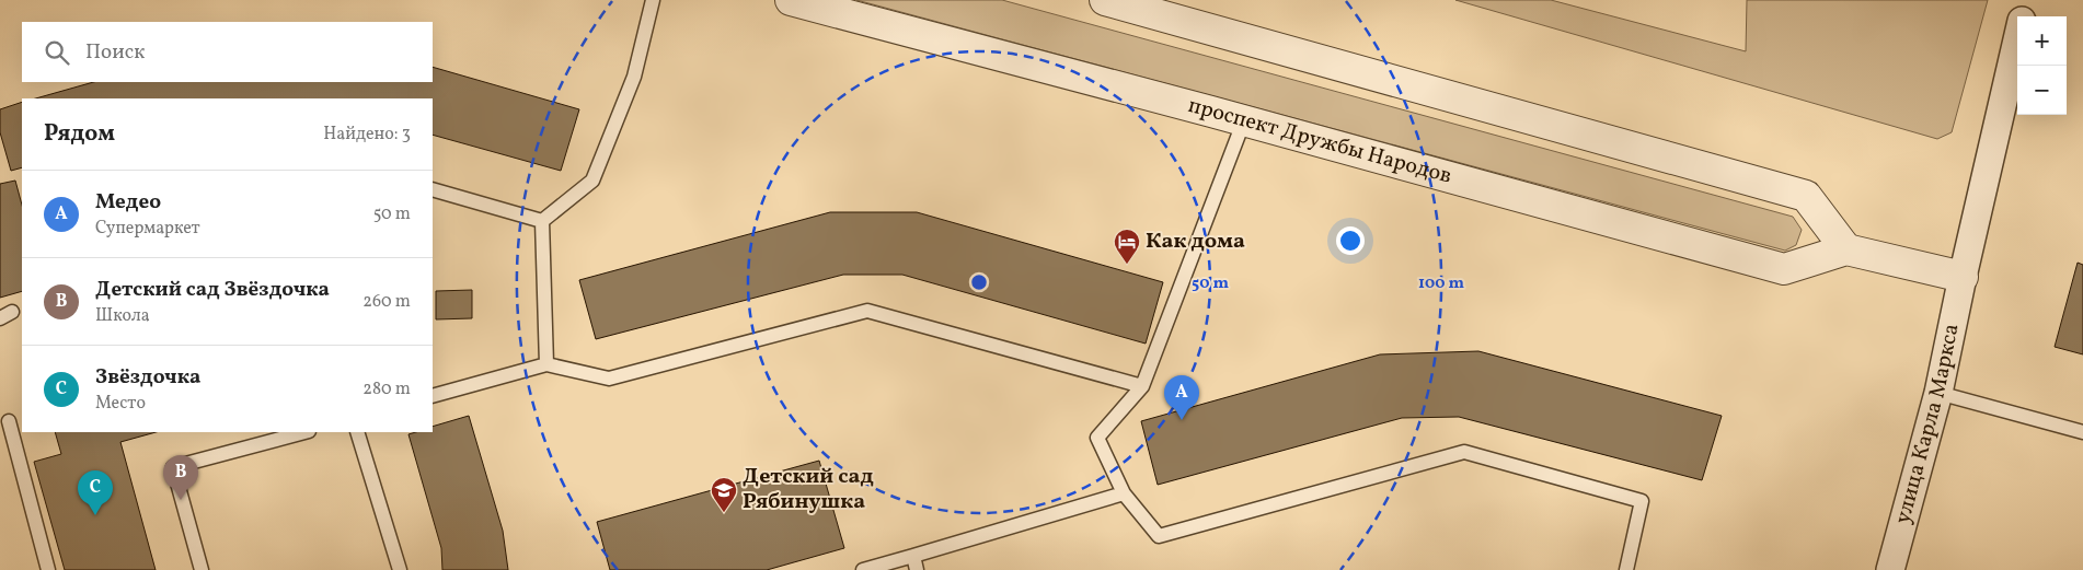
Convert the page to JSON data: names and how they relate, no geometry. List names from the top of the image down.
{
  "streets": {
    "street": ["проспект Дружбы Народов", "улица Карла Маркса"]
  },
  "places": {
    "hotel": ["Как дома"],
    "school or university": ["Детский сад Рябинушка"]
  },
  "page": {
    "map_buttons": ["+", "−"],
    "search": "Поиск",
    "heading": ["Рядом", "Найдено: 3"],
    "list": [
      {
        "mark": "A",
        "name": "Медео",
        "note": "Супермаркет",
        "value": "50 m"
      },
      {
        "mark": "B",
        "name": "Детский сад Звёздочка",
        "note": "Школа",
        "value": "260 m"
      },
      {
        "mark": "C",
        "name": "Звёздочка",
        "note": "Место",
        "value": "280 m"
      }
    ],
    "pins": ["A", "B", "C"]
  },
  "rings": ["50 m", "100 m"]
}
